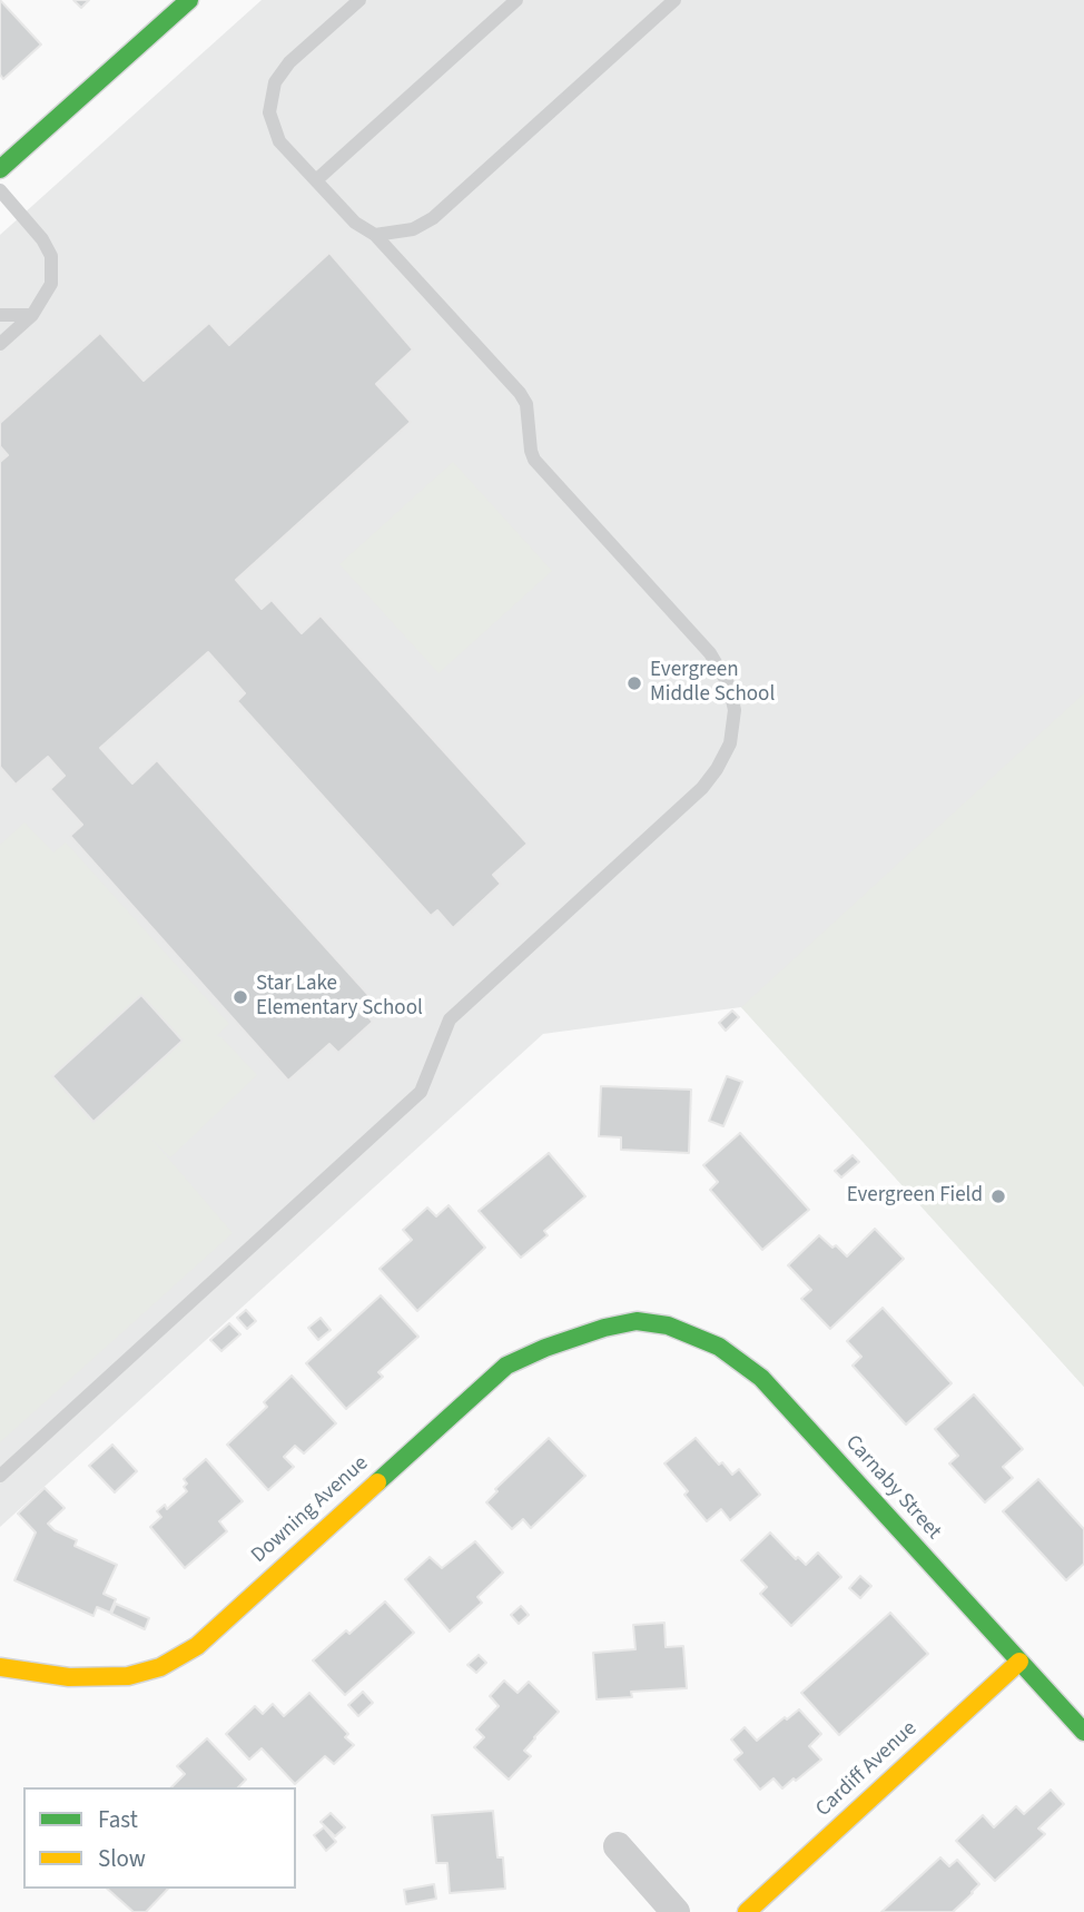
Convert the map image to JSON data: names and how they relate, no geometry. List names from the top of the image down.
{
  "streets": {
    "street": ["Carnaby Street", "Downing Avenue", "Cardiff Avenue"]
  },
  "crossings": [
    ["Carnaby Street", "Downing Avenue"],
    ["Carnaby Street", "Cardiff Avenue"]
  ],
  "places": ["Evergreen Middle School", "Star Lake Elementary School", "Evergreen Field"],
  "legend": ["Fast", "Slow"]
}
